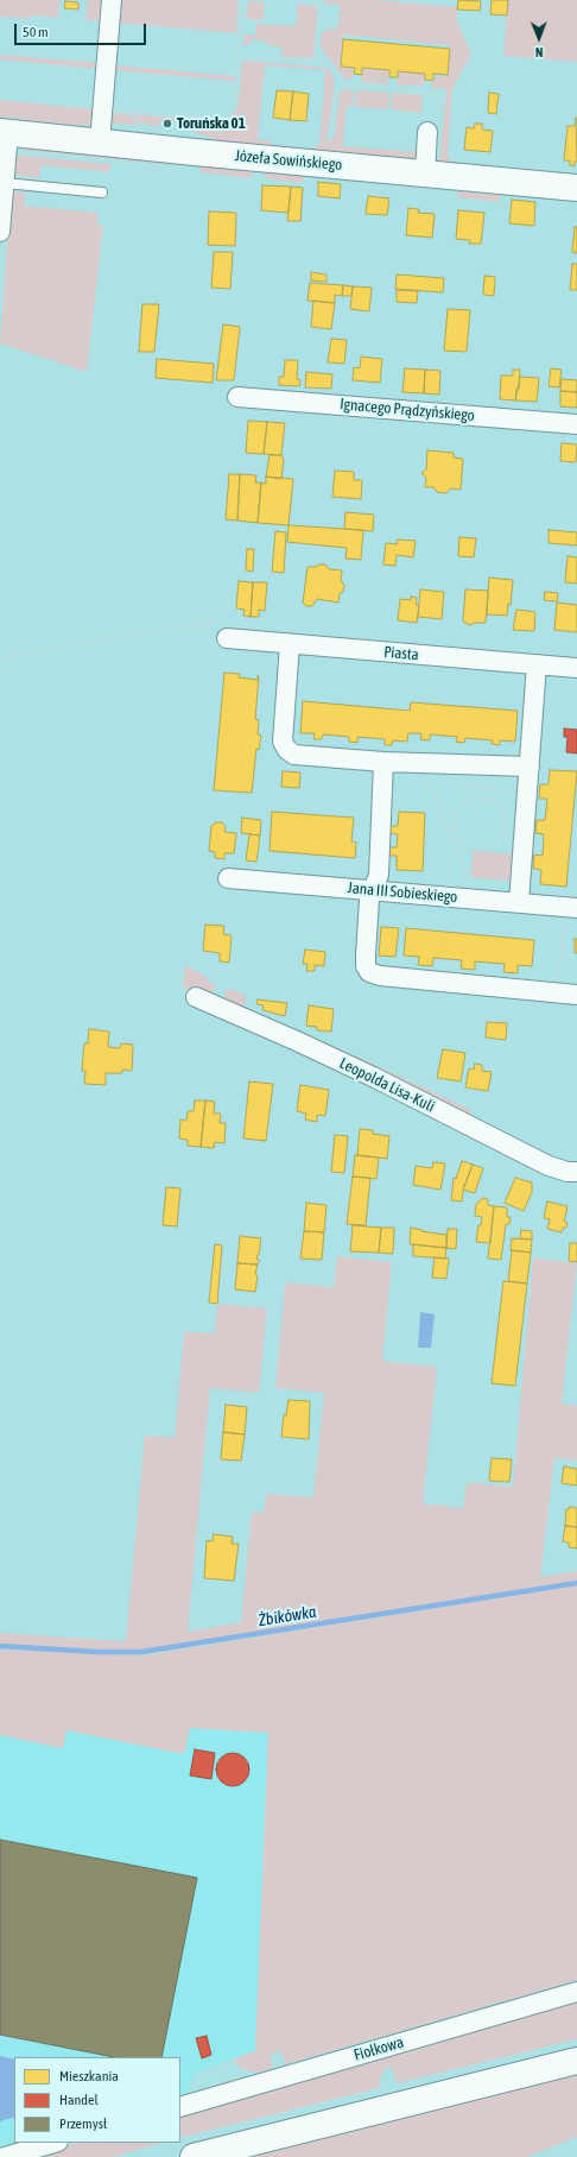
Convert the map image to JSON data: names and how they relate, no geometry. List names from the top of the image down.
{
  "streets": {
    "main road": ["Józefa Sowińskiego"],
    "street": [
      "Ignacego Prądzyńskiego",
      "Piasta",
      "Jana III Sobieskiego",
      "Leopolda Lisa-Kuli",
      "Fiołkowa"
    ]
  },
  "water": ["Żbikówka"],
  "places": ["Toruńska 01"],
  "legend": ["Mieszkania", "Handel", "Przemysł"],
  "scale_bar": "50 m",
  "north": "bottom"
}
